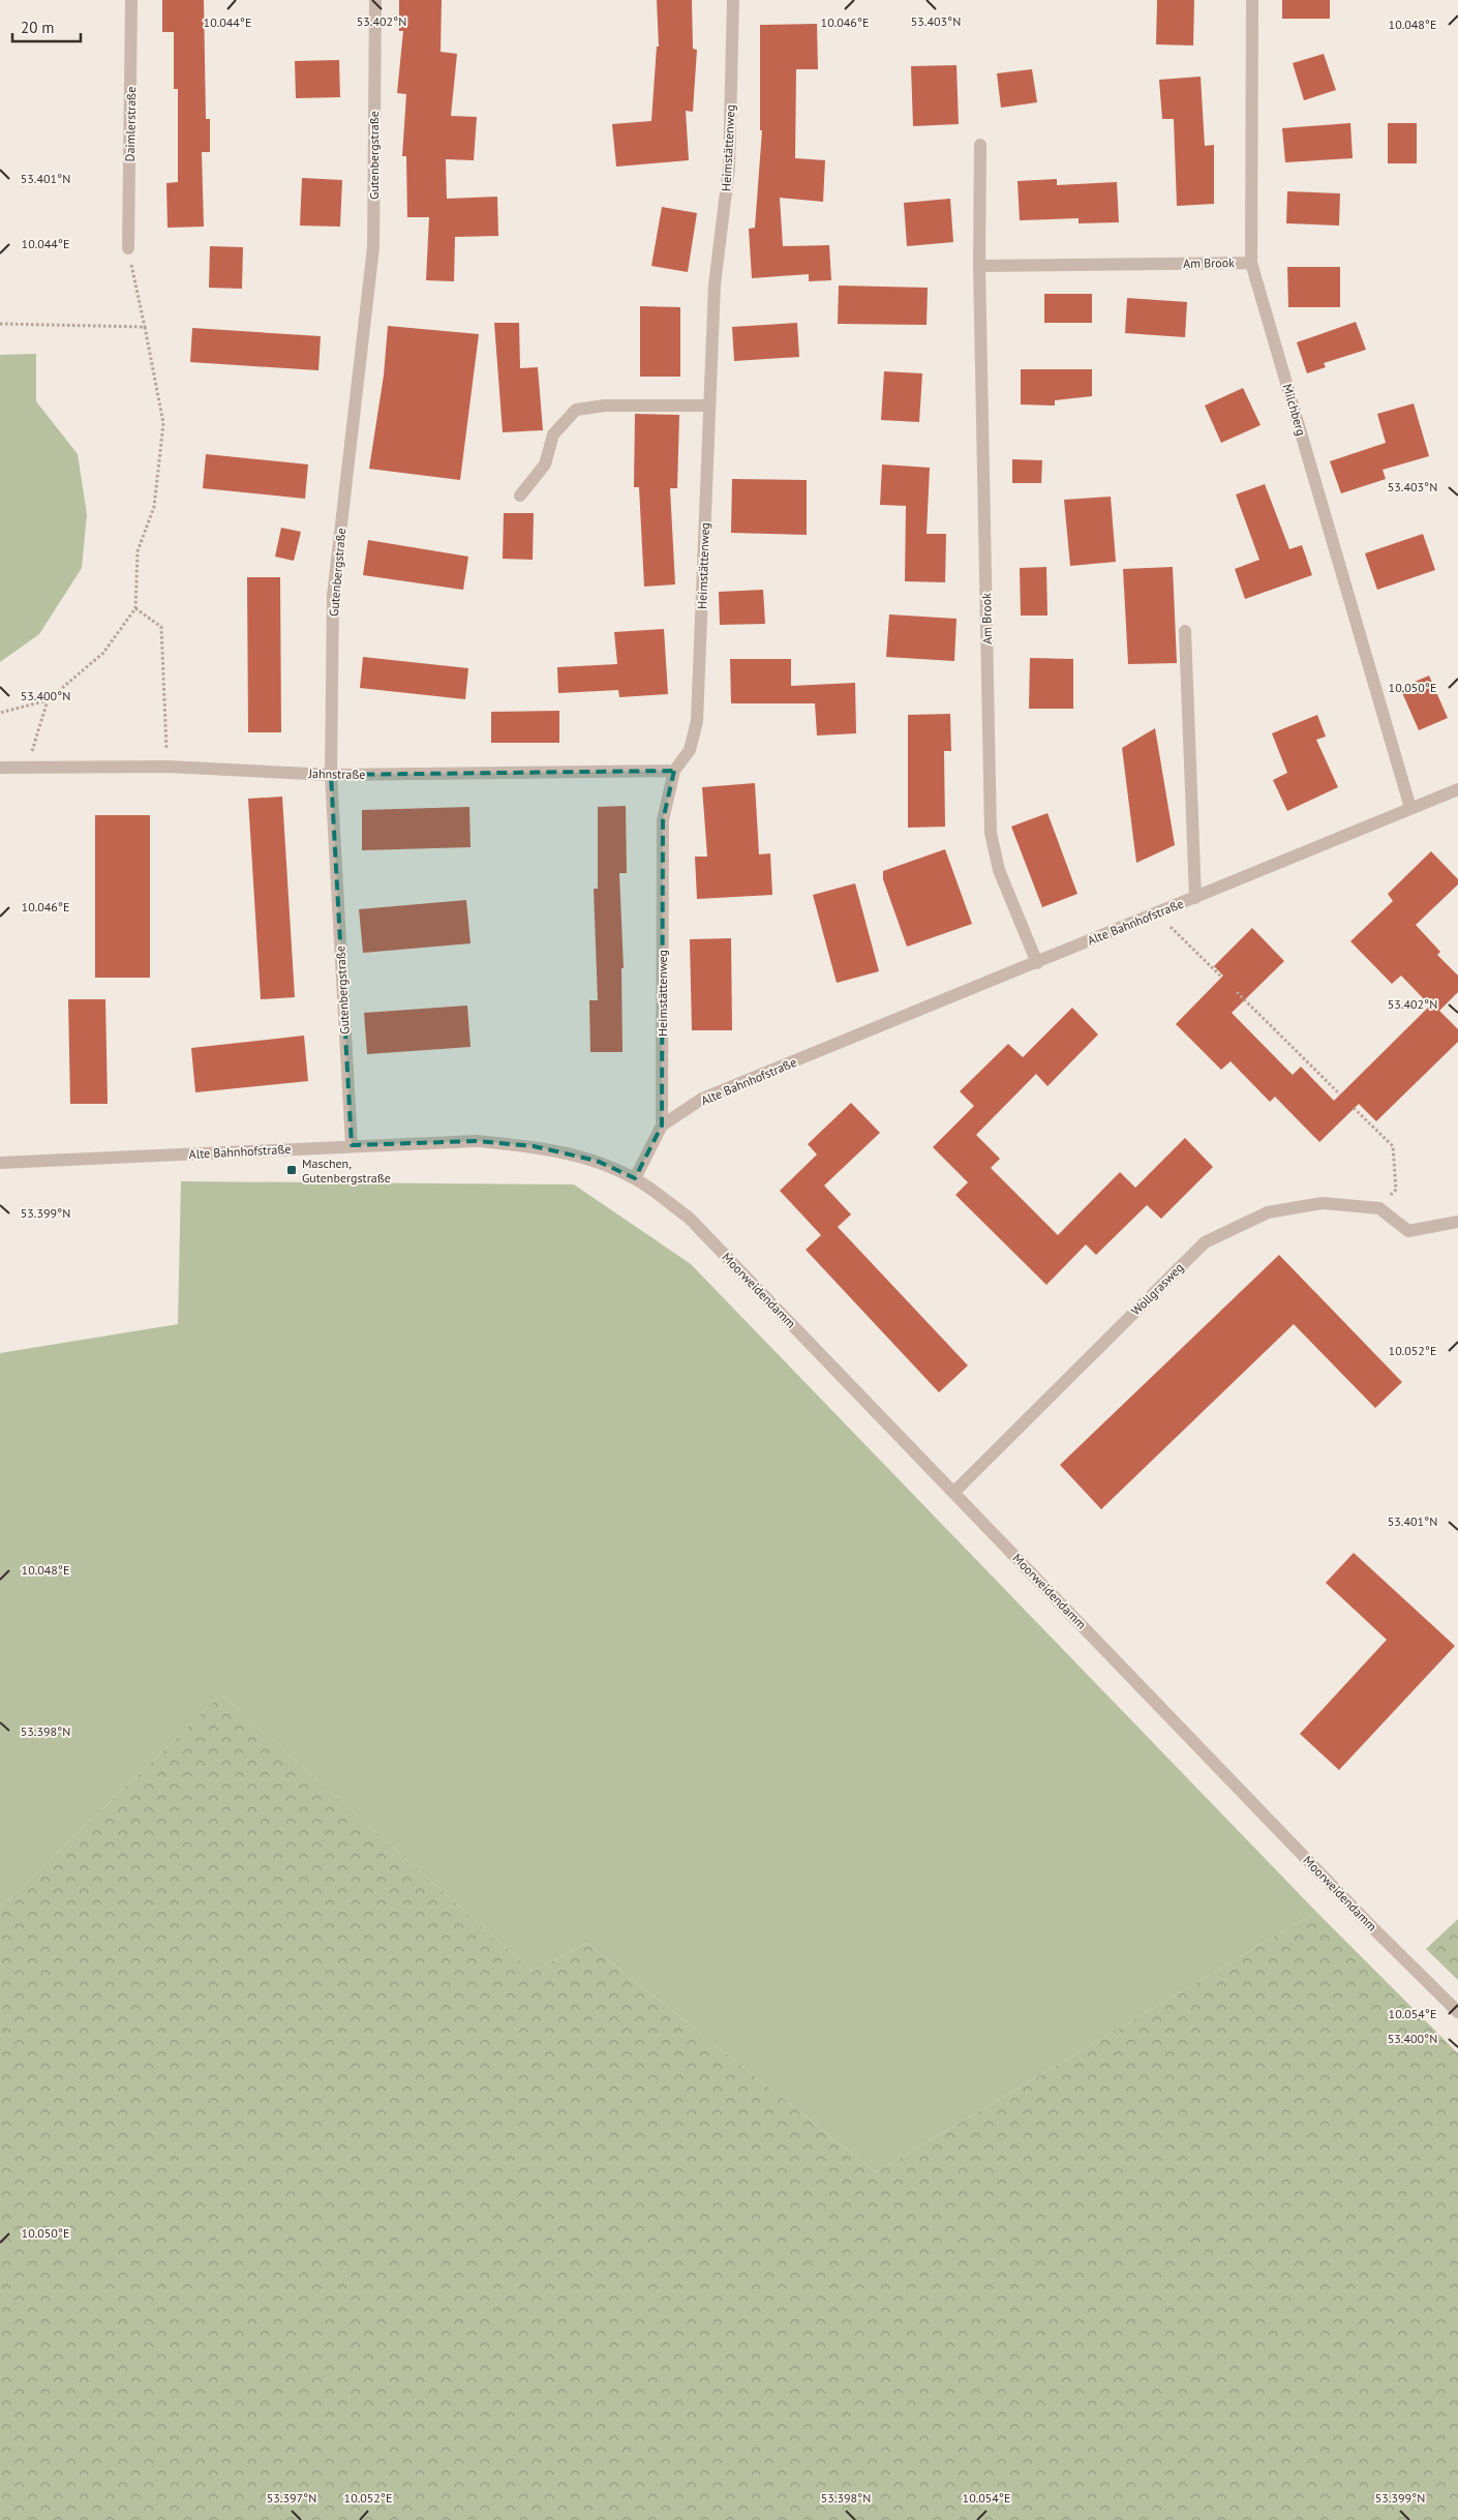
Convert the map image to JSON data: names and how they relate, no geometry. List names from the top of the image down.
{
  "streets": {
    "street": [
      "Daimlerstraße",
      "Heimstättenweg",
      "Gutenbergstraße",
      "Am Brook",
      "Milchberg",
      "Jahnstraße",
      "Alte Bahnhofstraße",
      "Wollgrasweg",
      "Moorweidendamm"
    ]
  },
  "crossings": [
    ["Heimstättenweg", "Jahnstraße"],
    ["Heimstättenweg", "Alte Bahnhofstraße"],
    ["Gutenbergstraße", "Jahnstraße"],
    ["Gutenbergstraße", "Alte Bahnhofstraße"],
    ["Am Brook", "Milchberg"],
    ["Am Brook", "Alte Bahnhofstraße"],
    ["Milchberg", "Alte Bahnhofstraße"],
    ["Alte Bahnhofstraße", "Moorweidendamm"],
    ["Wollgrasweg", "Moorweidendamm"]
  ],
  "places": {
    "transit": ["Maschen, Gutenbergstraße"]
  },
  "scale_bar": "20 m",
  "coordinates": [
    "53.402°N",
    "53.403°N",
    "10.044°E",
    "10.046°E",
    "10.048°E",
    "53.401°N",
    "10.050°E",
    "53.400°N",
    "53.399°N",
    "10.052°E",
    "53.398°N",
    "10.054°E",
    "53.397°N"
  ]
}
